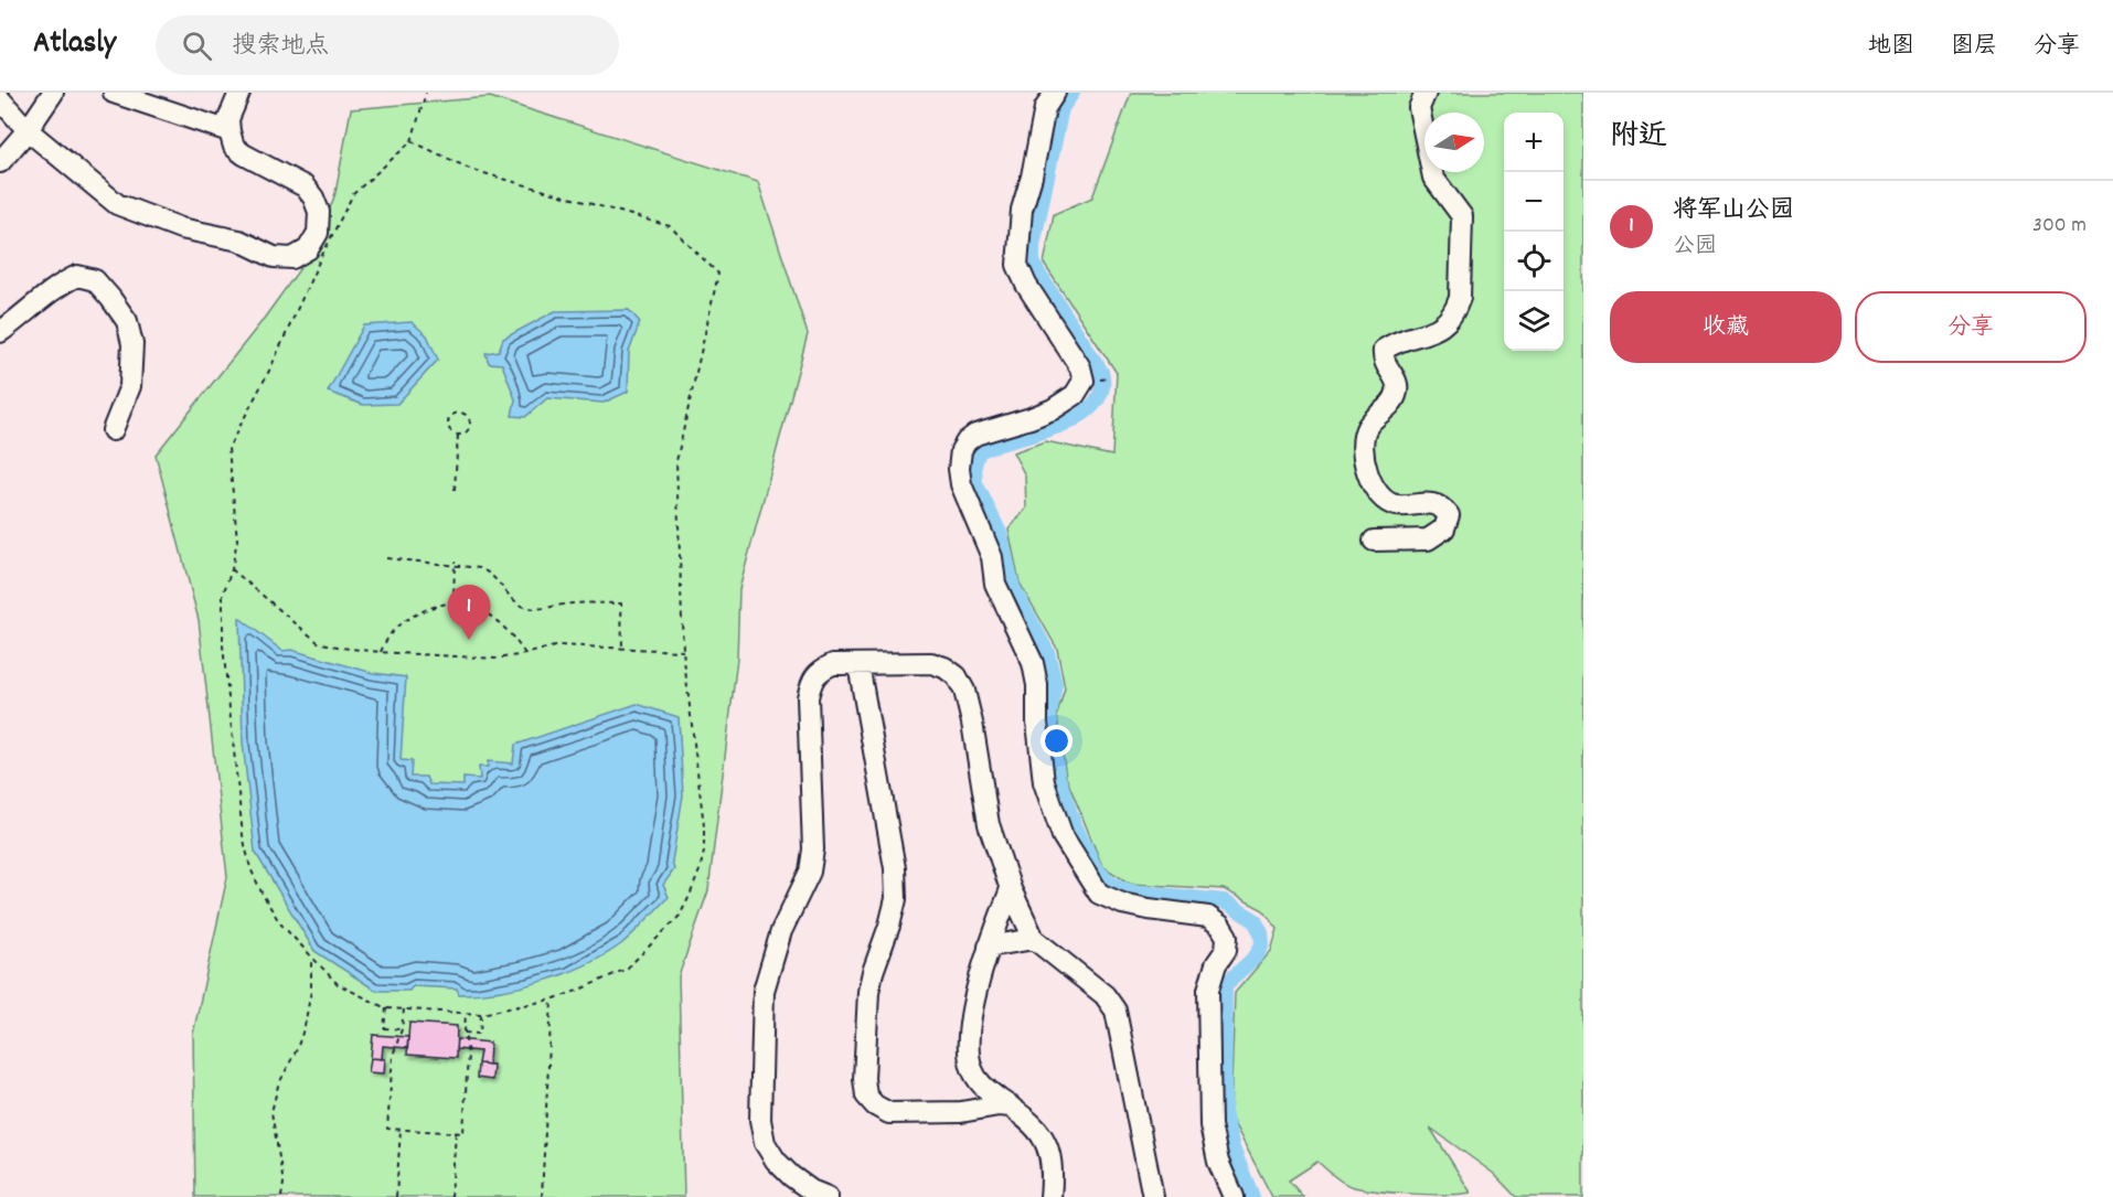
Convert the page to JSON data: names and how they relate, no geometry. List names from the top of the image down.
{
  "north": "right",
  "page": {
    "header": "Atlasly",
    "search": "搜索地点",
    "nav": ["地图", "图层", "分享"],
    "heading": "附近",
    "map_buttons": ["+", "−"],
    "list": [
      {
        "mark": "1",
        "name": "将军山公园",
        "note": "公园",
        "value": "300 m"
      }
    ],
    "buttons": ["收藏", "分享"],
    "pins": "1"
  }
}
